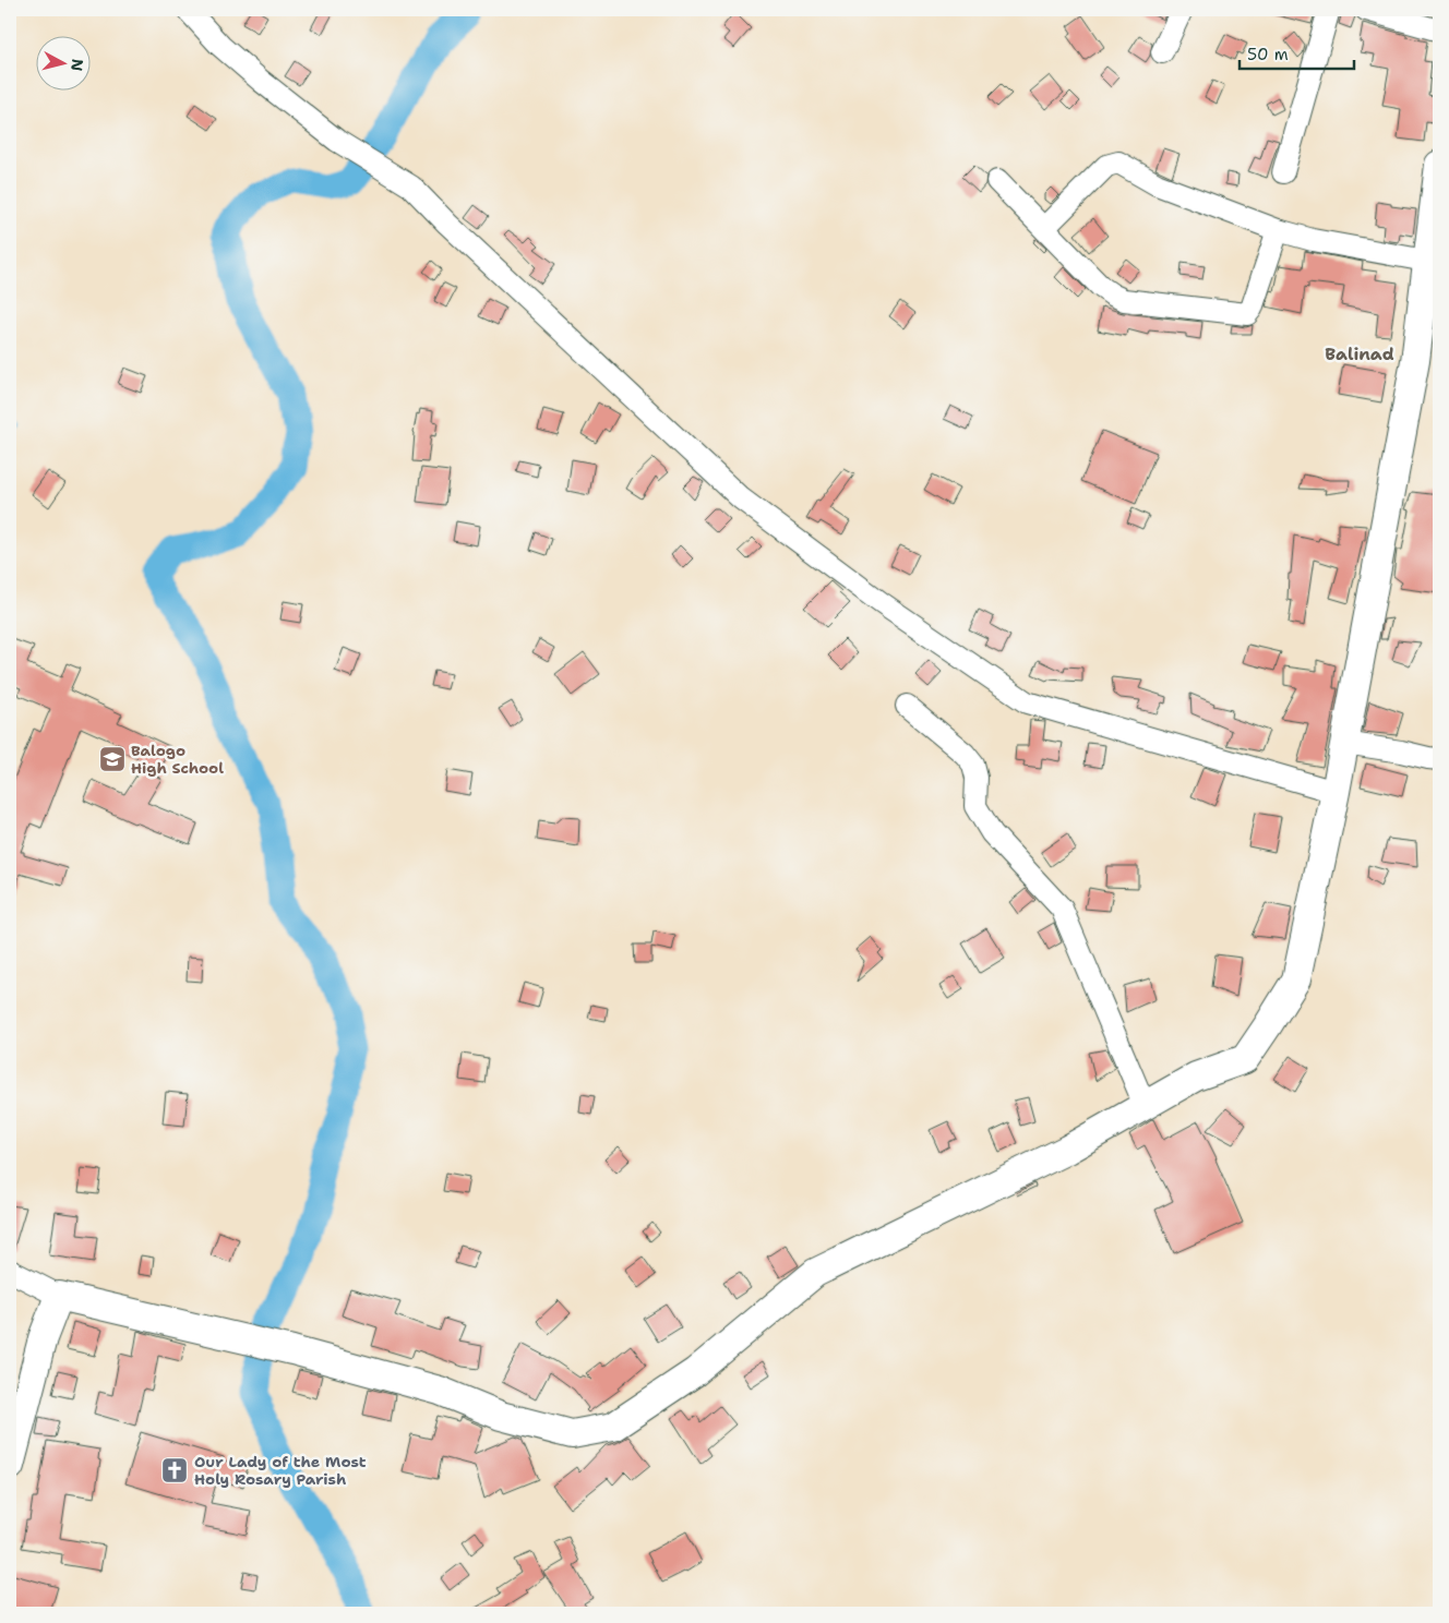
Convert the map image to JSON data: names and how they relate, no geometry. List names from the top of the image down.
{
  "districts": ["Balinad"],
  "places": {
    "school or university": ["Balogo High School"],
    "church": ["Our Lady of the Most Holy Rosary Parish"]
  },
  "scale_bar": "50 m",
  "north": "right"
}
